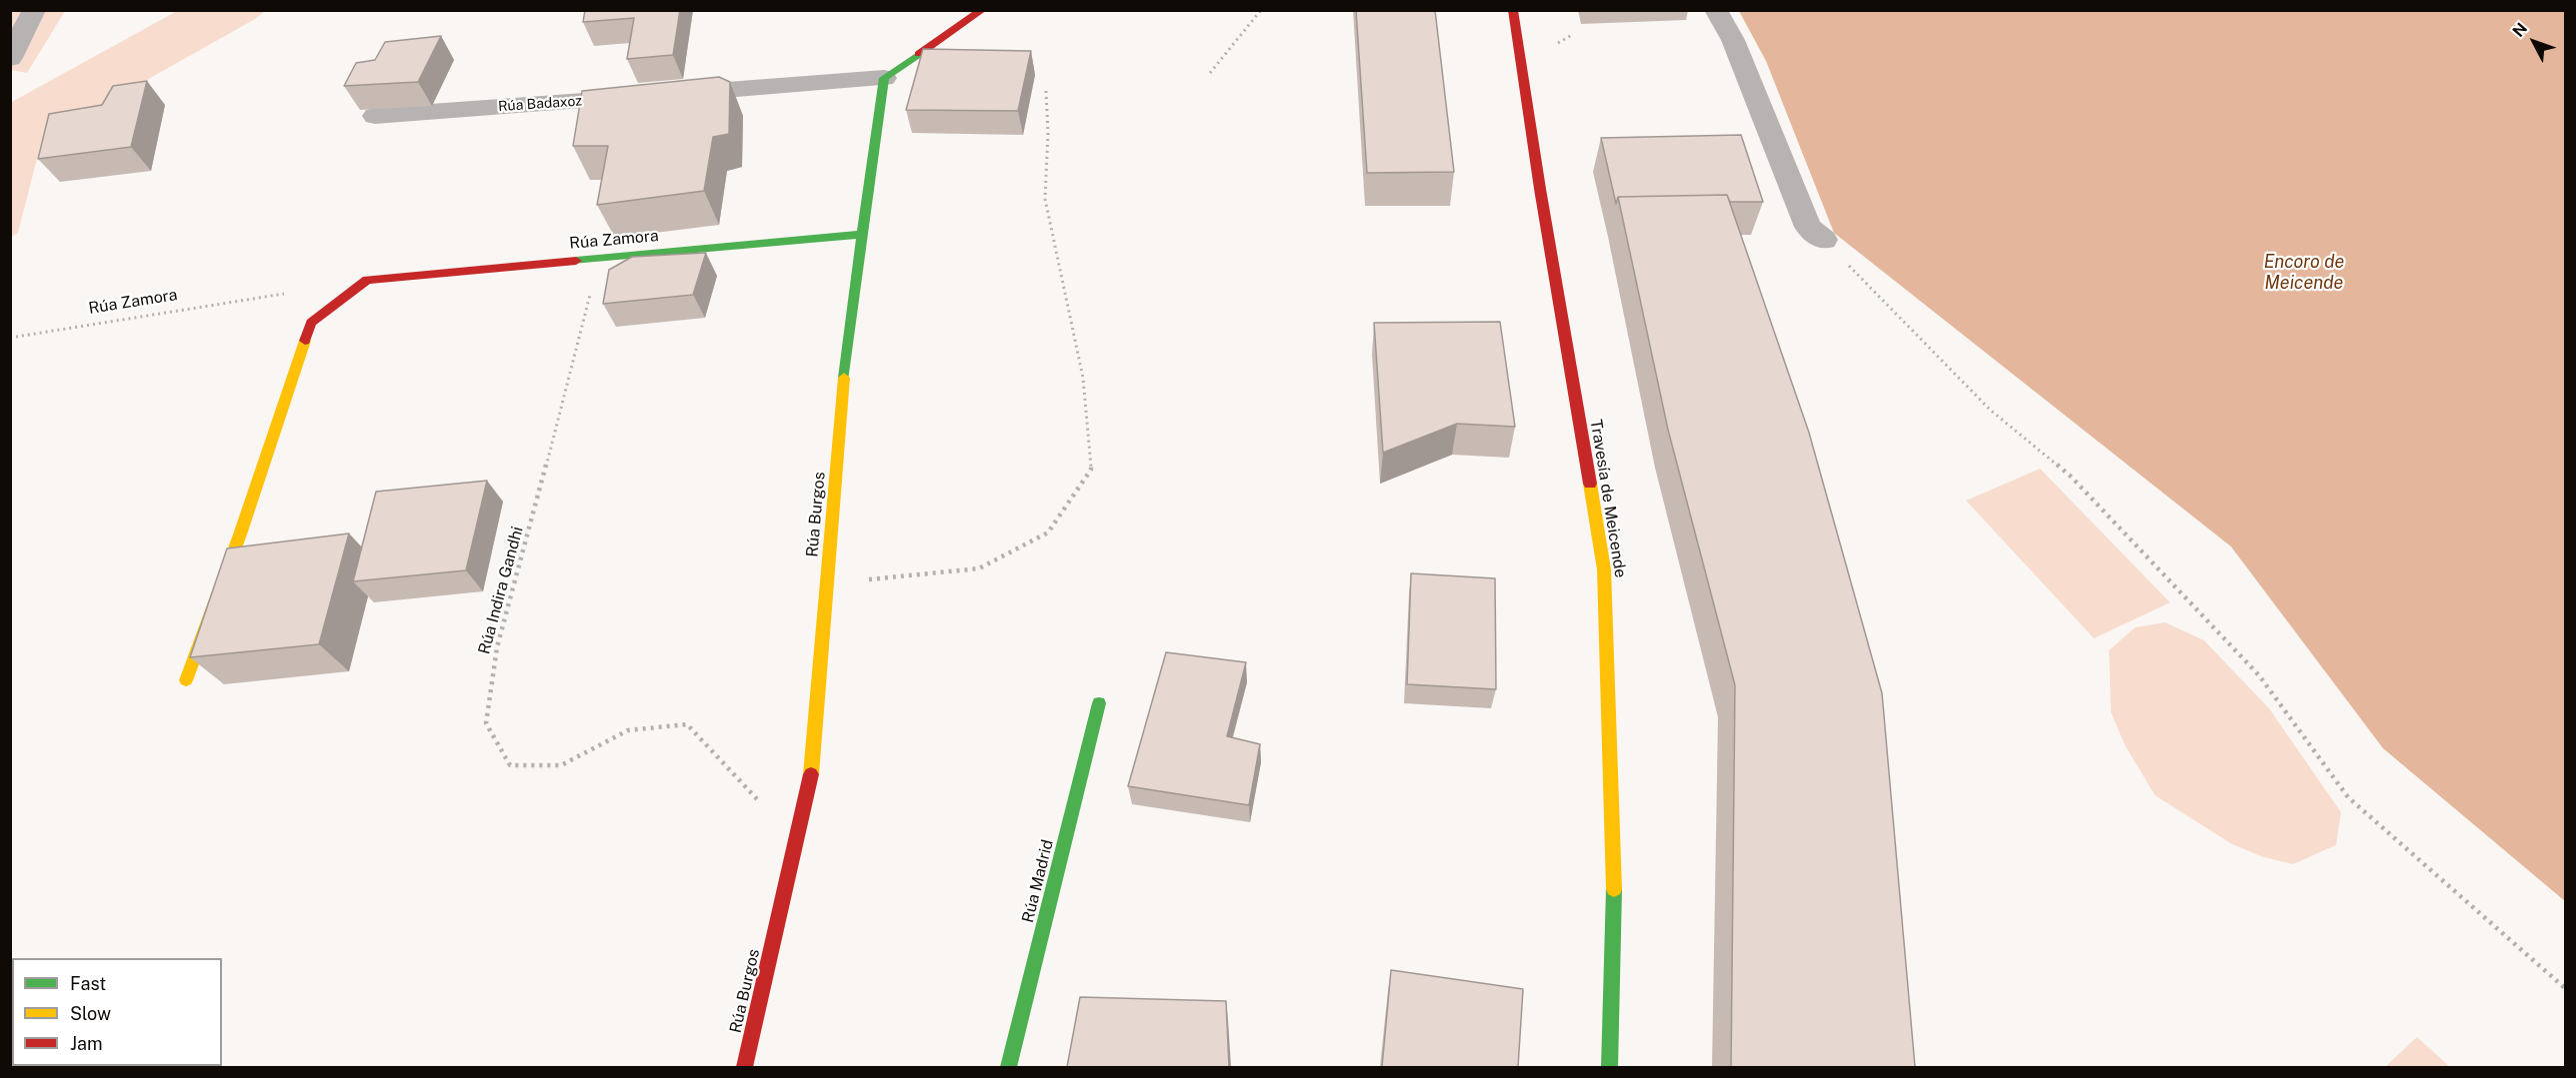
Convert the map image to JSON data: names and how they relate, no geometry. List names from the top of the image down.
{
  "streets": {
    "street": [
      "Rúa Badaxoz",
      "Rúa Zamora",
      "Travesía de Meicende",
      "Rúa Burgos",
      "Rúa Madrid"
    ],
    "path": ["Rúa Indira Gandhi"]
  },
  "crossings": [
    ["Rúa Badaxoz", "Rúa Burgos"],
    ["Rúa Zamora", "Rúa Burgos"],
    ["Rúa Zamora", "Rúa Indira Gandhi"],
    ["Rúa Burgos", "Rúa Indira Gandhi"]
  ],
  "water": ["Encoro de Meicende"],
  "legend": ["Fast", "Slow", "Jam"],
  "north": "top left"
}
